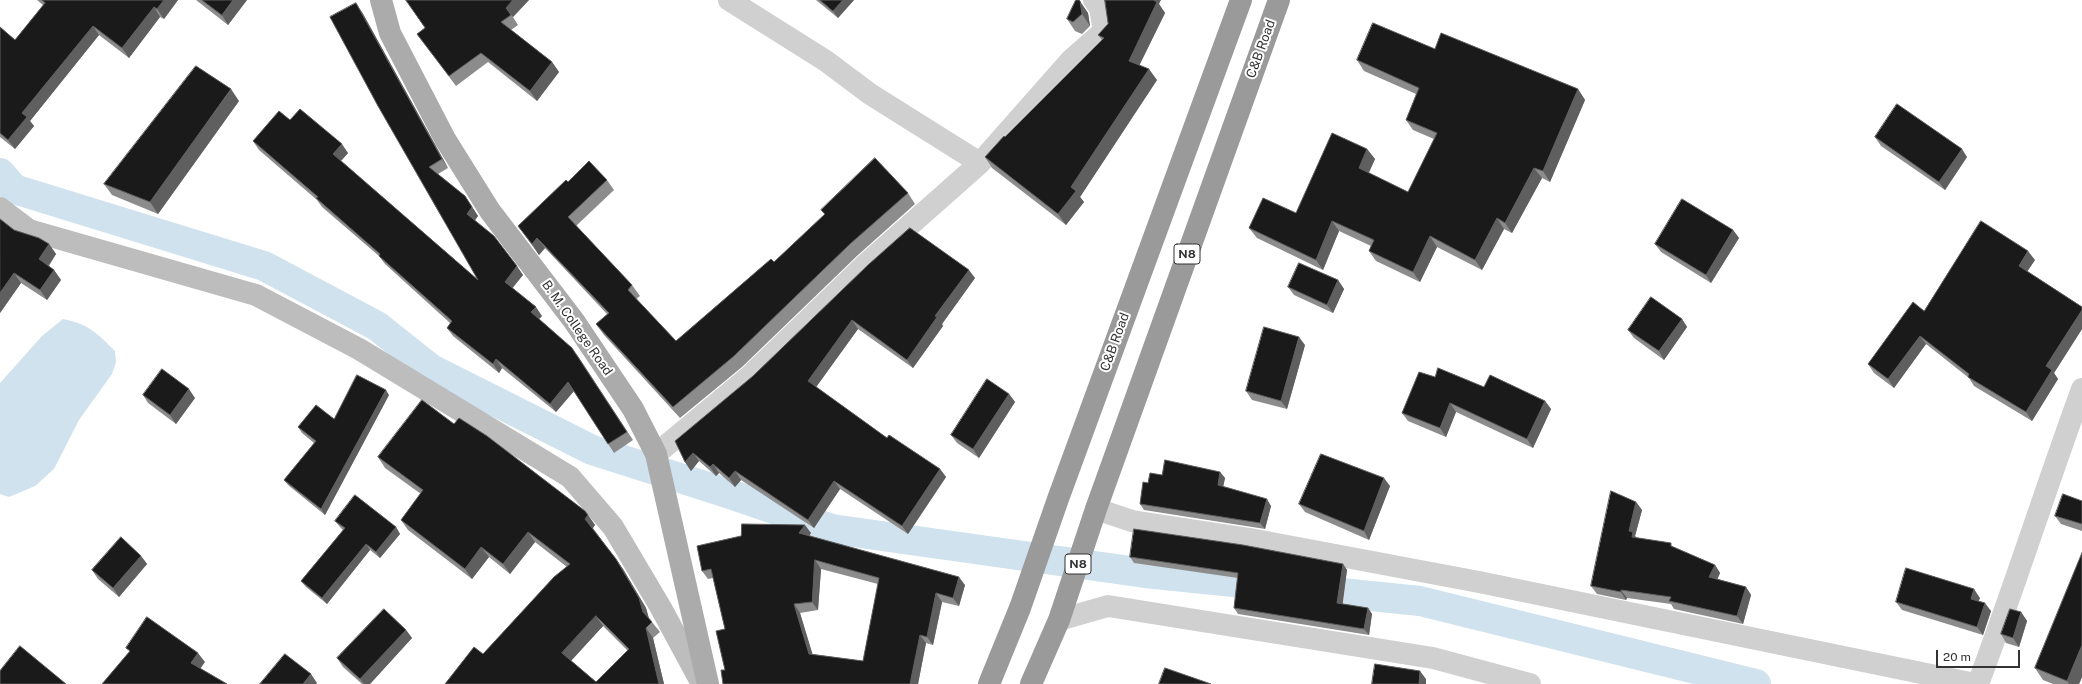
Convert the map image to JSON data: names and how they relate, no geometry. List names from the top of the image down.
{
  "streets": {
    "highway": ["C&B Road", "N8"],
    "main road": ["B. M. College Road"]
  },
  "scale_bar": "20 m"
}
